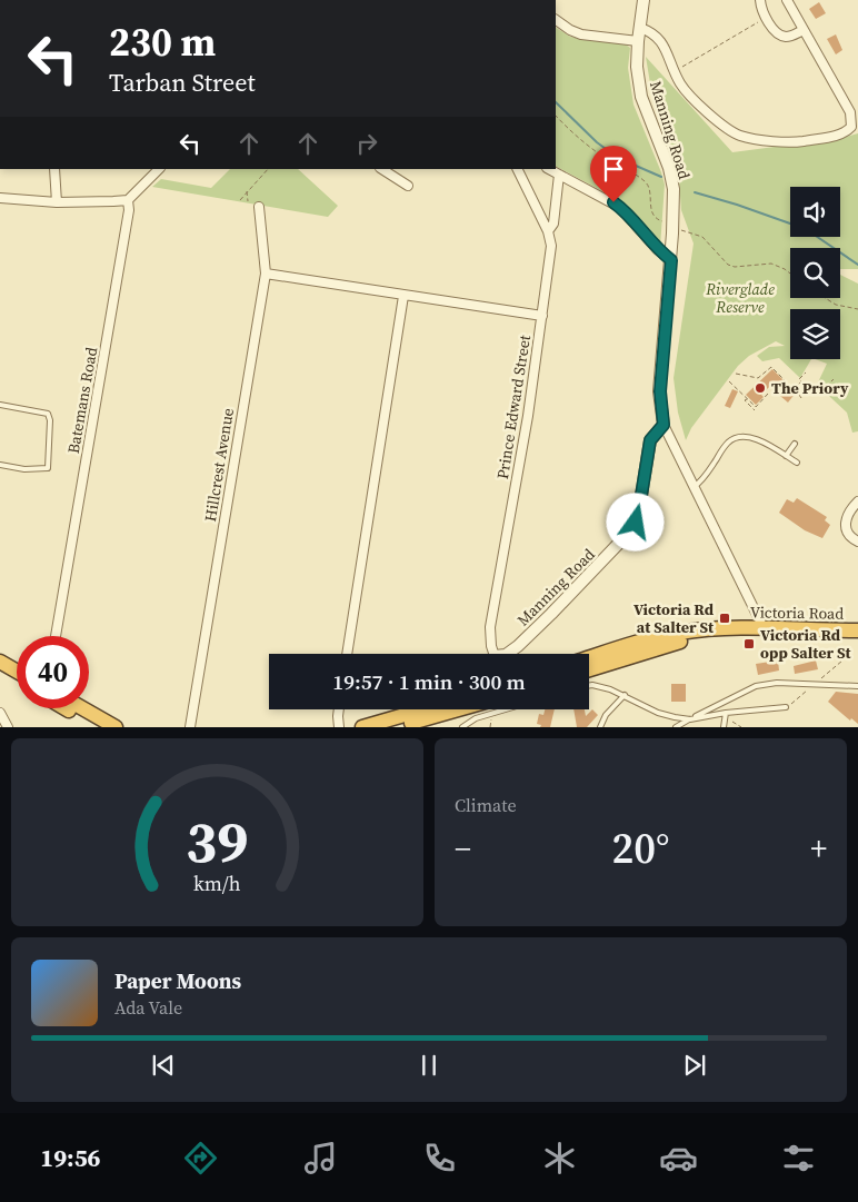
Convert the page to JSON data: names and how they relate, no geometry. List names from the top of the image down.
{
  "streets": {
    "highway": ["Victoria Road"],
    "street": [
      "Manning Road",
      "Batemans Road",
      "Prince Edward Street",
      "Hillcrest Avenue"
    ]
  },
  "parks": ["Riverglade Reserve"],
  "places": {
    "other": ["The Priory"],
    "transit": ["Victoria Rd at Salter St", "Victoria Rd opp Salter St"]
  },
  "page": {
    "turn": ["230 m", "Tarban Street"],
    "limit": "40",
    "trip": "19:57 · 1 min · 300 m",
    "tile": "Climate",
    "heat": ["−", "20°", "+"],
    "song": ["Paper Moons", "Ada Vale"],
    "tabs": "19:56",
    "gauge": ["39", "km/h"]
  }
}
